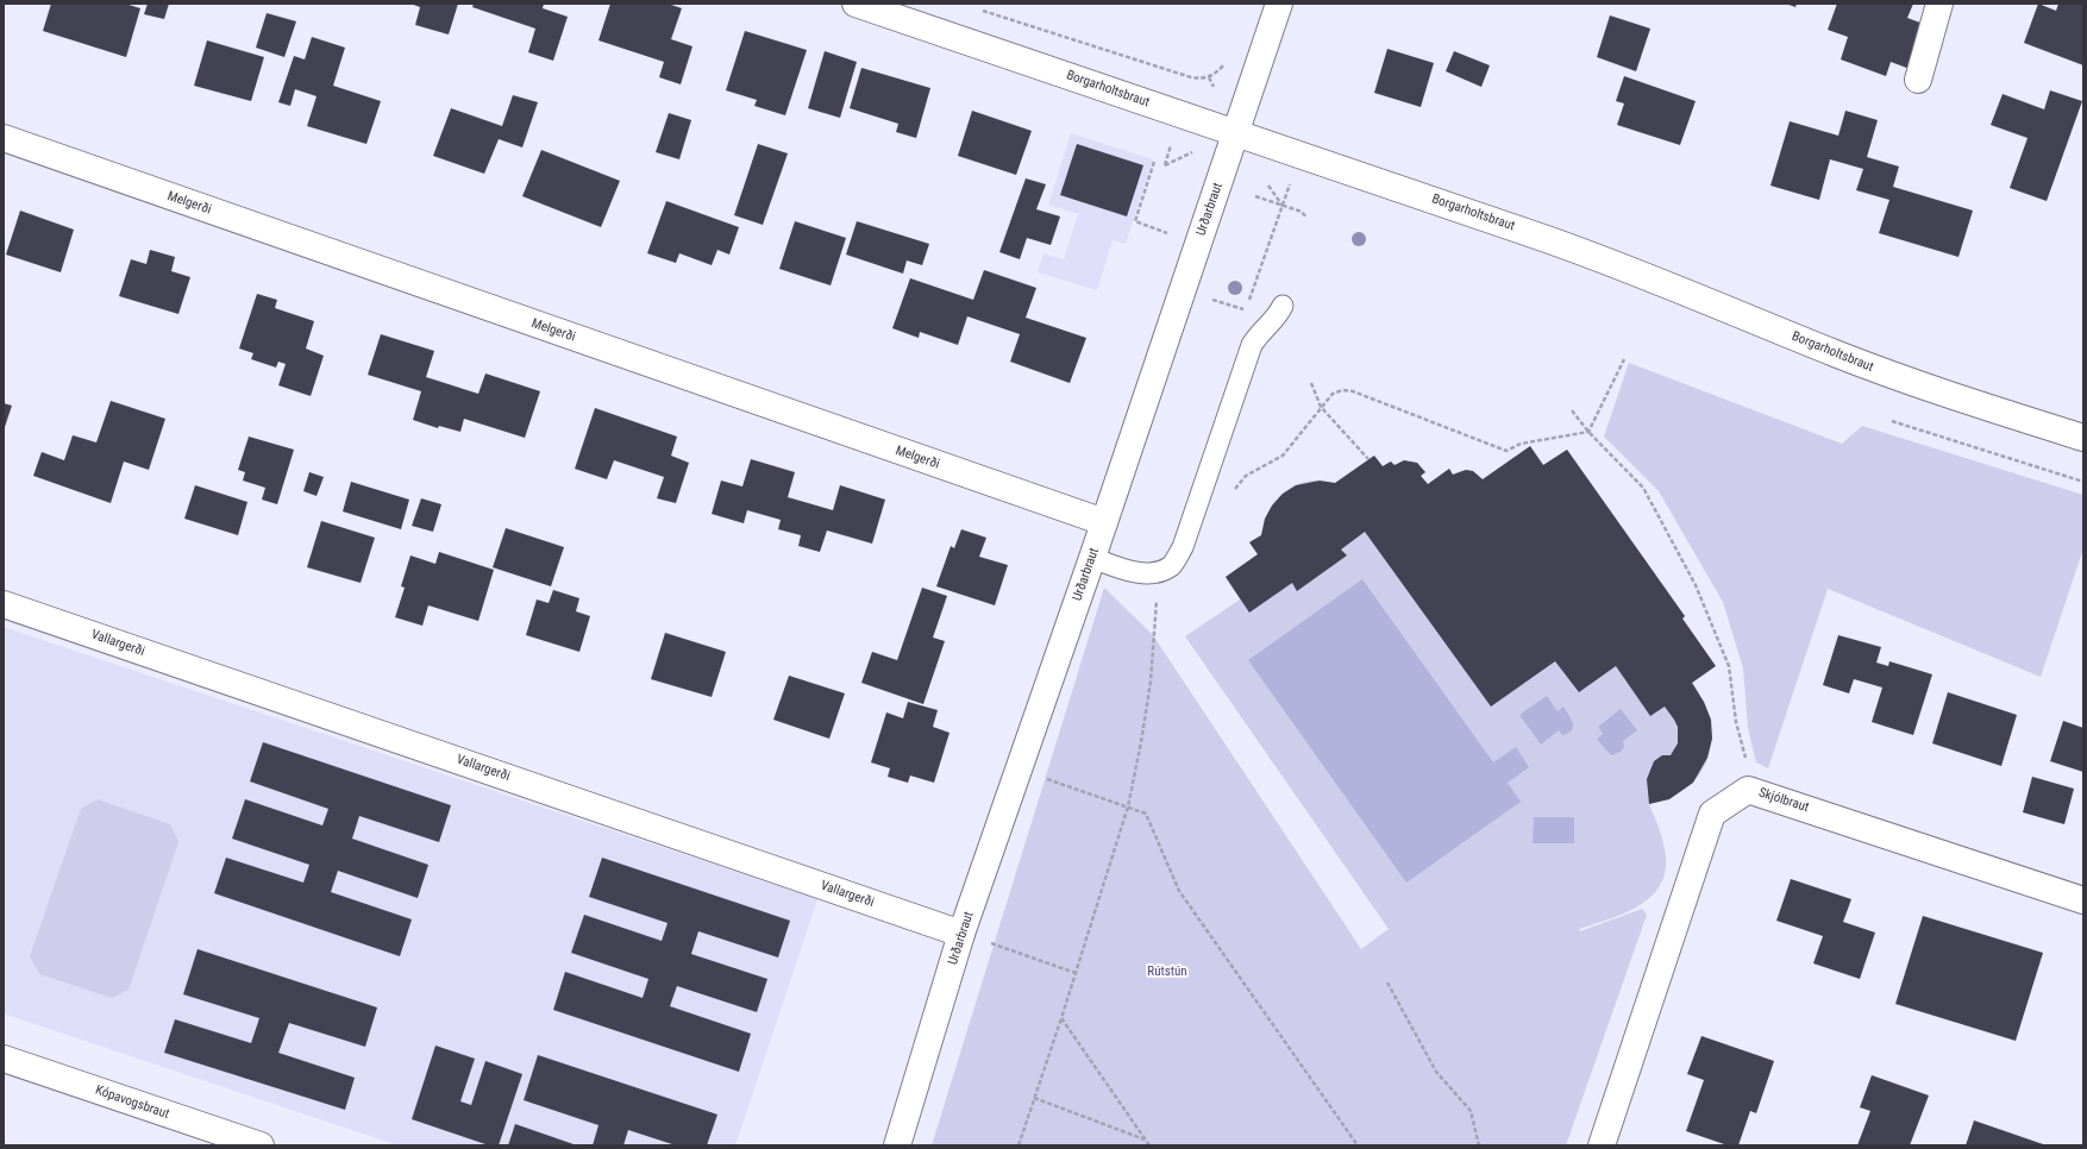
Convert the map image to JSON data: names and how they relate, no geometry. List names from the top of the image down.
{
  "streets": {
    "street": [
      "Borgarholtsbraut",
      "Melgerði",
      "Urðarbraut",
      "Vallargerði",
      "Skjólbraut",
      "Kópavogsbraut"
    ]
  },
  "crossings": [
    ["Borgarholtsbraut", "Urðarbraut"],
    ["Melgerði", "Urðarbraut"],
    ["Urðarbraut", "Vallargerði"]
  ],
  "parks": ["Rútstún"]
}
